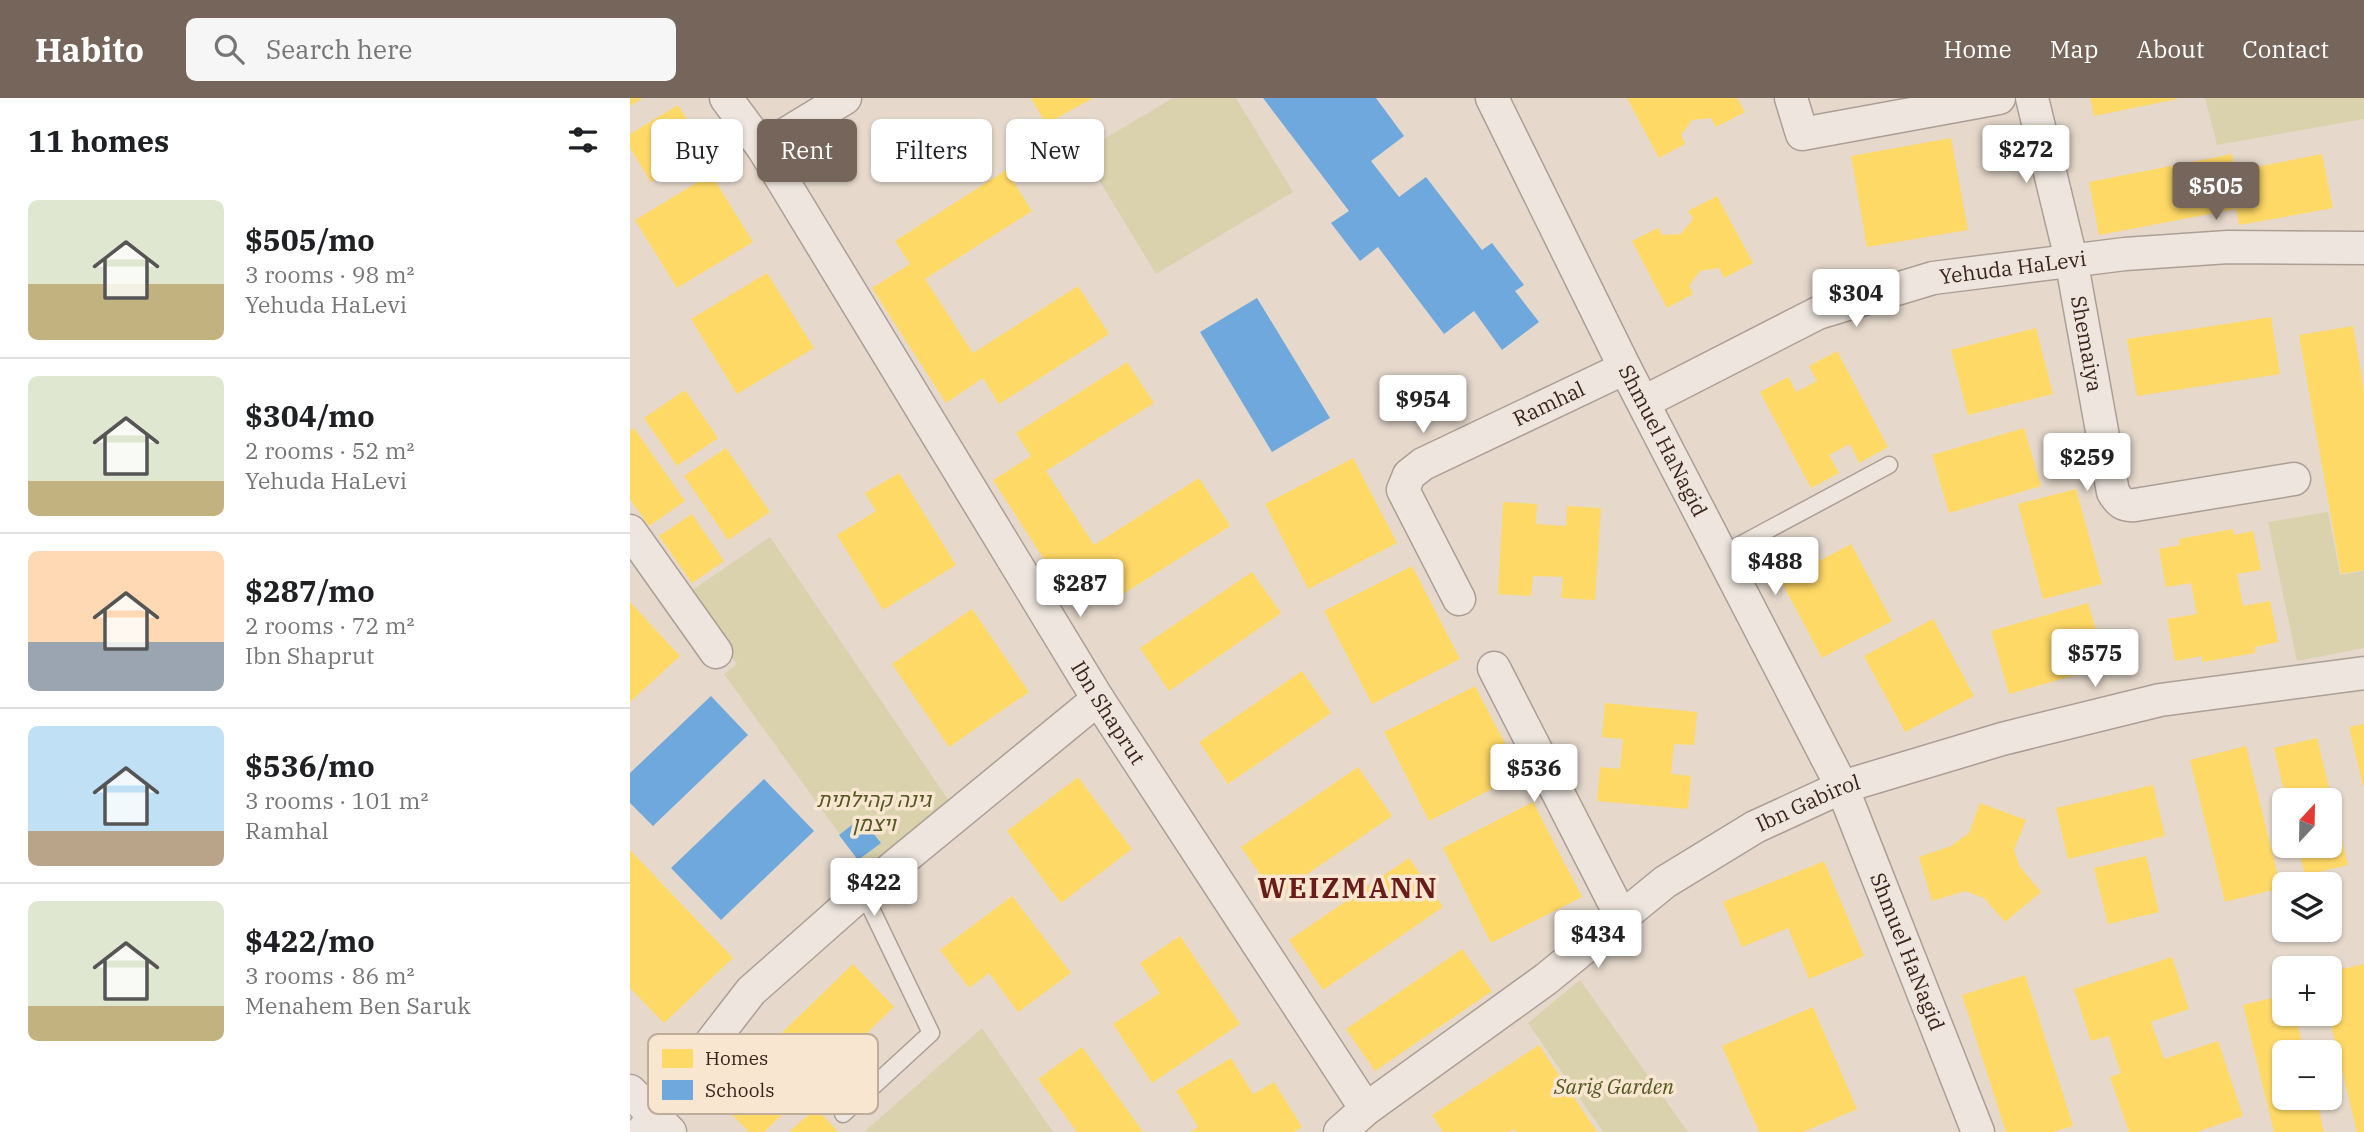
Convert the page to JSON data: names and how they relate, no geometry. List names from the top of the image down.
{
  "streets": {
    "street": [
      "Yehuda HaLevi",
      "Shemaiya",
      "Ramhal",
      "Shmuel HaNagid",
      "Ibn Shaprut",
      "Ibn Gabirol"
    ]
  },
  "crossings": [
    ["Yehuda HaLevi", "Shemaiya"],
    ["Yehuda HaLevi", "Shmuel HaNagid"],
    ["Ramhal", "Shmuel HaNagid"],
    ["Shmuel HaNagid", "Ibn Gabirol"],
    ["Ibn Shaprut", "Ibn Gabirol"]
  ],
  "districts": ["WEIZMANN"],
  "parks": ["גינה קהילתית ויצמן", "Sarig Garden"],
  "legend": ["Homes", "Schools"],
  "north": "top",
  "page": {
    "header": "Habito",
    "search": "Search here",
    "nav": [
      "Home",
      "Map",
      "About",
      "Contact"
    ],
    "heading": "11 homes",
    "chip": [
      "Buy",
      "Rent",
      "Filters",
      "New"
    ],
    "price": [
      "$272",
      "$505",
      "$304",
      "$954",
      "$259",
      "$488",
      "$287",
      "$575",
      "$536",
      "$422",
      "$434"
    ],
    "list": [
      {
        "name": "$505/mo",
        "note": "3 rooms · 98 m² · Yehuda HaLevi"
      },
      {
        "name": "$304/mo",
        "note": "2 rooms · 52 m² · Yehuda HaLevi"
      },
      {
        "name": "$287/mo",
        "note": "2 rooms · 72 m² · Ibn Shaprut"
      },
      {
        "name": "$536/mo",
        "note": "3 rooms · 101 m² · Ramhal"
      },
      {
        "name": "$422/mo",
        "note": "3 rooms · 86 m² · Menahem Ben Saruk"
      }
    ],
    "map_buttons": ["+", "−"]
  }
}
